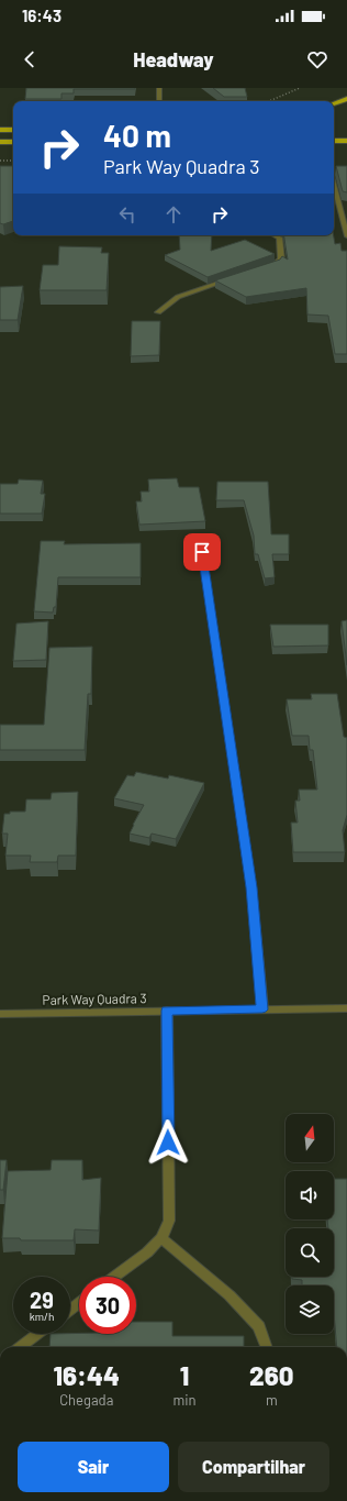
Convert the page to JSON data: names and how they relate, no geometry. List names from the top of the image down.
{
  "streets": {
    "street": ["Park Way Quadra 3"]
  },
  "north": "top",
  "page": {
    "status": "16:43",
    "header": "Headway",
    "turn": ["40 m", "Park Way Quadra 3"],
    "speed": "29 km/h",
    "limit": "30",
    "eta": [
      "16:44",
      "Chegada",
      "1",
      "min",
      "260",
      "m"
    ],
    "buttons": ["Sair", "Compartilhar"]
  }
}
